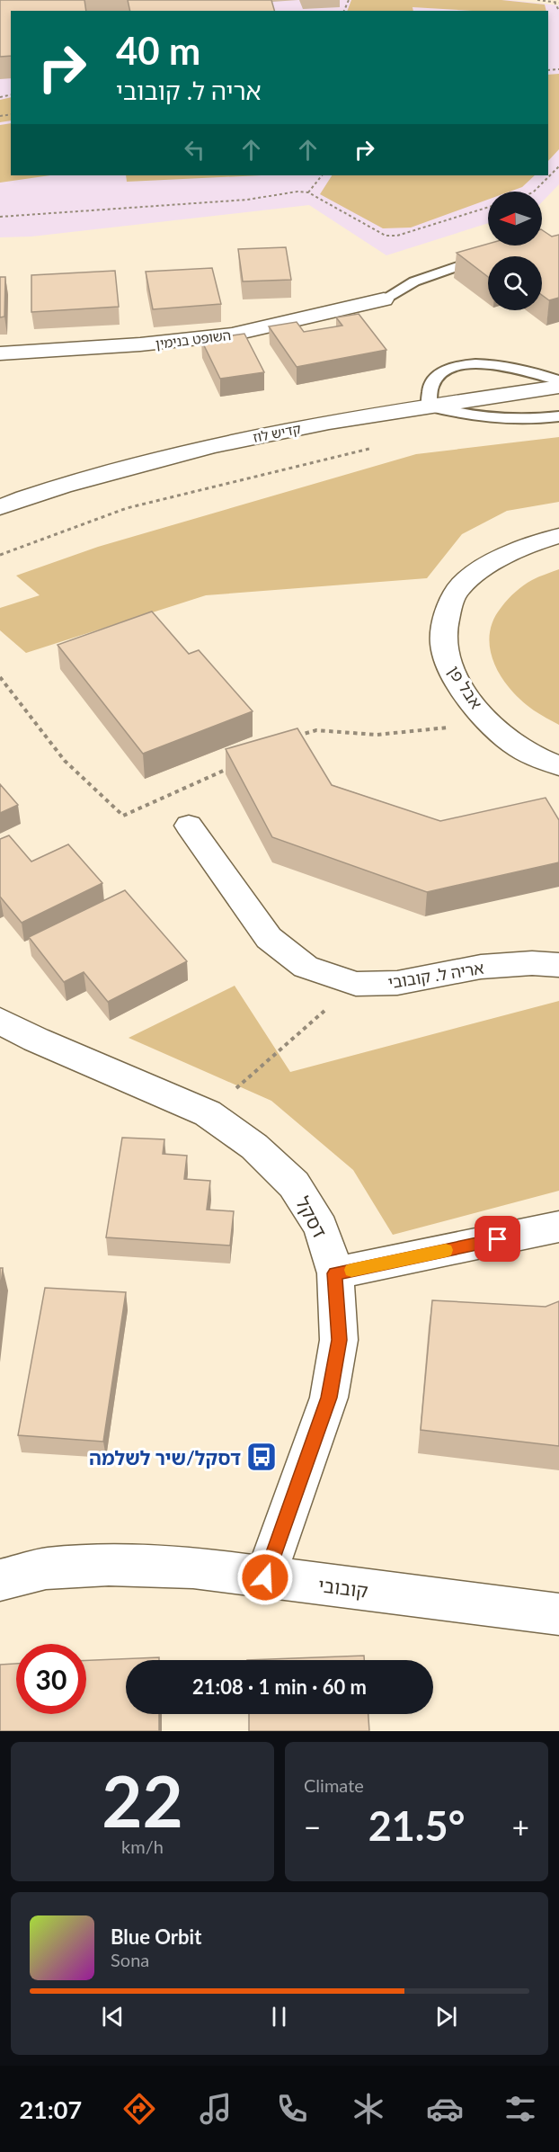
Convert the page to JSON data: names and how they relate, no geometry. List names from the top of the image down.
{
  "streets": {
    "street": [
      "השופט בנימין",
      "קדיש לוז",
      "אבל פן",
      "אריה ל. קובובי",
      "דסקל",
      "קובובי"
    ]
  },
  "crossings": [
    ["דסקל", "קובובי"]
  ],
  "places": {
    "bus stop": ["דסקל/שיר לשלמה"]
  },
  "north": "left",
  "page": {
    "turn": ["40 m", "אריה ל. קובובי"],
    "limit": "30",
    "trip": "21:08 · 1 min · 60 m",
    "tile": [
      ["22", "km/h"],
      "Climate"
    ],
    "heat": ["−", "21.5°", "+"],
    "song": ["Blue Orbit", "Sona"],
    "tabs": "21:07"
  }
}
